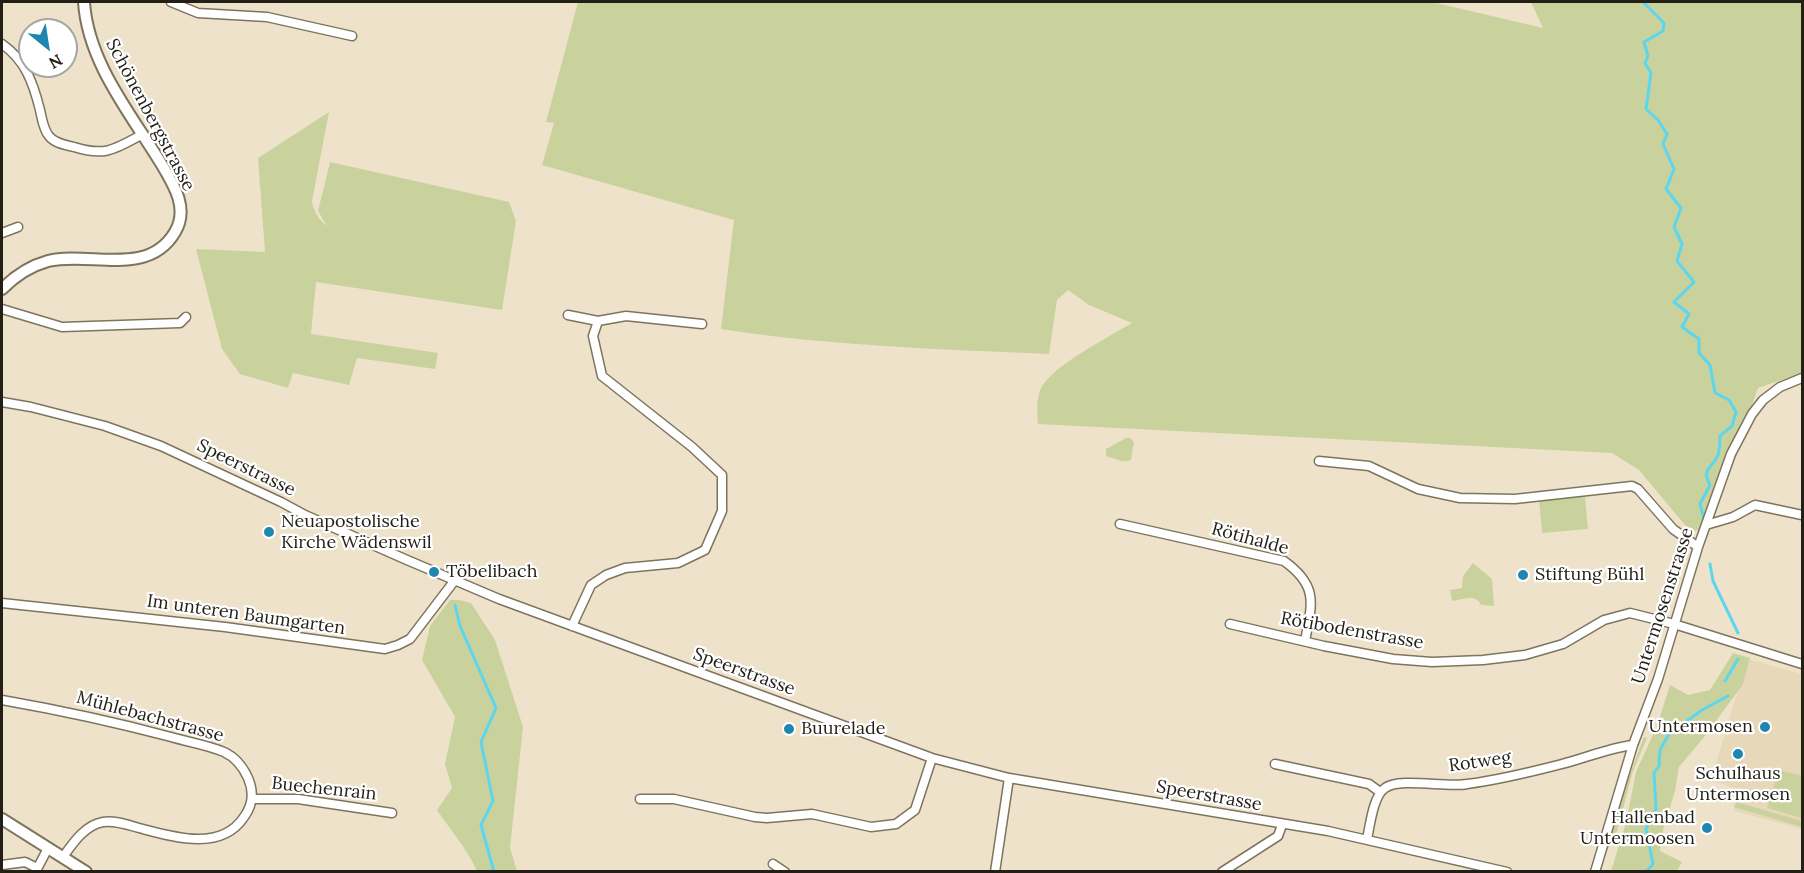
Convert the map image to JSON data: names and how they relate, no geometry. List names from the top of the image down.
{
  "streets": {
    "street": [
      "Schönenbergstrasse",
      "Speerstrasse",
      "Rötihalde",
      "Untermosenstrasse",
      "Im unteren Baumgarten",
      "Rötibodenstrasse",
      "Mühlebachstrasse",
      "Rotweg",
      "Buechenrain"
    ]
  },
  "crossings": [
    ["Speerstrasse", "Im unteren Baumgarten"],
    ["Rötihalde", "Rötibodenstrasse"],
    ["Untermosenstrasse", "Rötibodenstrasse"],
    ["Untermosenstrasse", "Rotweg"],
    ["Mühlebachstrasse", "Buechenrain"]
  ],
  "places": [
    "Neuapostolische Kirche Wädenswil",
    "Töbelibach",
    "Stiftung Bühl",
    "Untermosen",
    "Buurelade",
    "Schulhaus Untermosen",
    "Hallenbad Untermoosen"
  ],
  "north": "bottom right"
}
